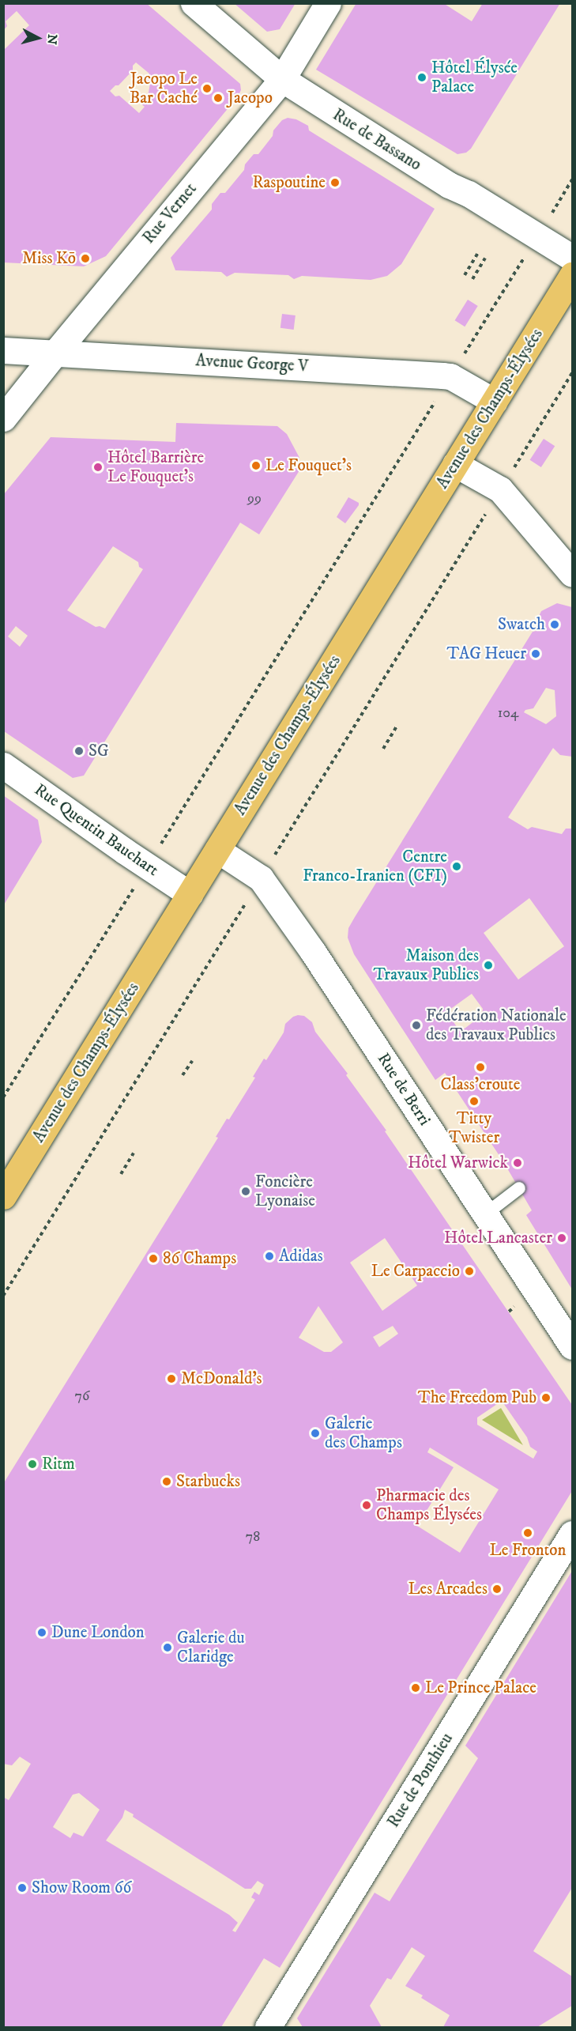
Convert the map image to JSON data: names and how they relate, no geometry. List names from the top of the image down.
{
  "streets": {
    "main road": ["Avenue des Champs-Élysées"],
    "street": [
      "Rue de Bassano",
      "Rue Vernet",
      "Avenue George V",
      "Rue Quentin Bauchart",
      "Rue de Berri",
      "Rue de Ponthieu"
    ]
  },
  "crossings": [
    ["Rue de Bassano", "Rue Vernet"],
    ["Rue Vernet", "Avenue George V"],
    ["Avenue George V", "Avenue des Champs-Élysées"],
    ["Avenue des Champs-Élysées", "Rue Quentin Bauchart"],
    ["Avenue des Champs-Élysées", "Rue de Berri"]
  ],
  "places": [
    "Hôtel Élysée Palace",
    "Jacopo Le Bar Caché",
    "Jacopo",
    "Raspoutine",
    "Miss Kō",
    "Le Fouquet's",
    "Hôtel Barrière Le Fouquet's",
    "Swatch",
    "TAG Heuer",
    "SG",
    "Centre Franco-Iranien (CFI)",
    "Maison des Travaux Publics",
    "Fédération Nationale des Travaux Publics",
    "Class'croute",
    "Titty Twister",
    "Hôtel Warwick",
    "Foncière Lyonaise",
    "Hôtel Lancaster",
    "Adidas",
    "86 Champs",
    "Le Carpaccio",
    "McDonald's",
    "The Freedom Pub",
    "Galerie des Champs",
    "Ritm",
    "Starbucks",
    "Pharmacie des Champs Élysées",
    "Le Fronton",
    "Les Arcades",
    "Dune London",
    "Galerie du Claridge",
    "Le Prince Palace",
    "Show Room 66"
  ],
  "house_numbers": [
    "99",
    "104",
    "76",
    "78"
  ],
  "north": "right"
}
